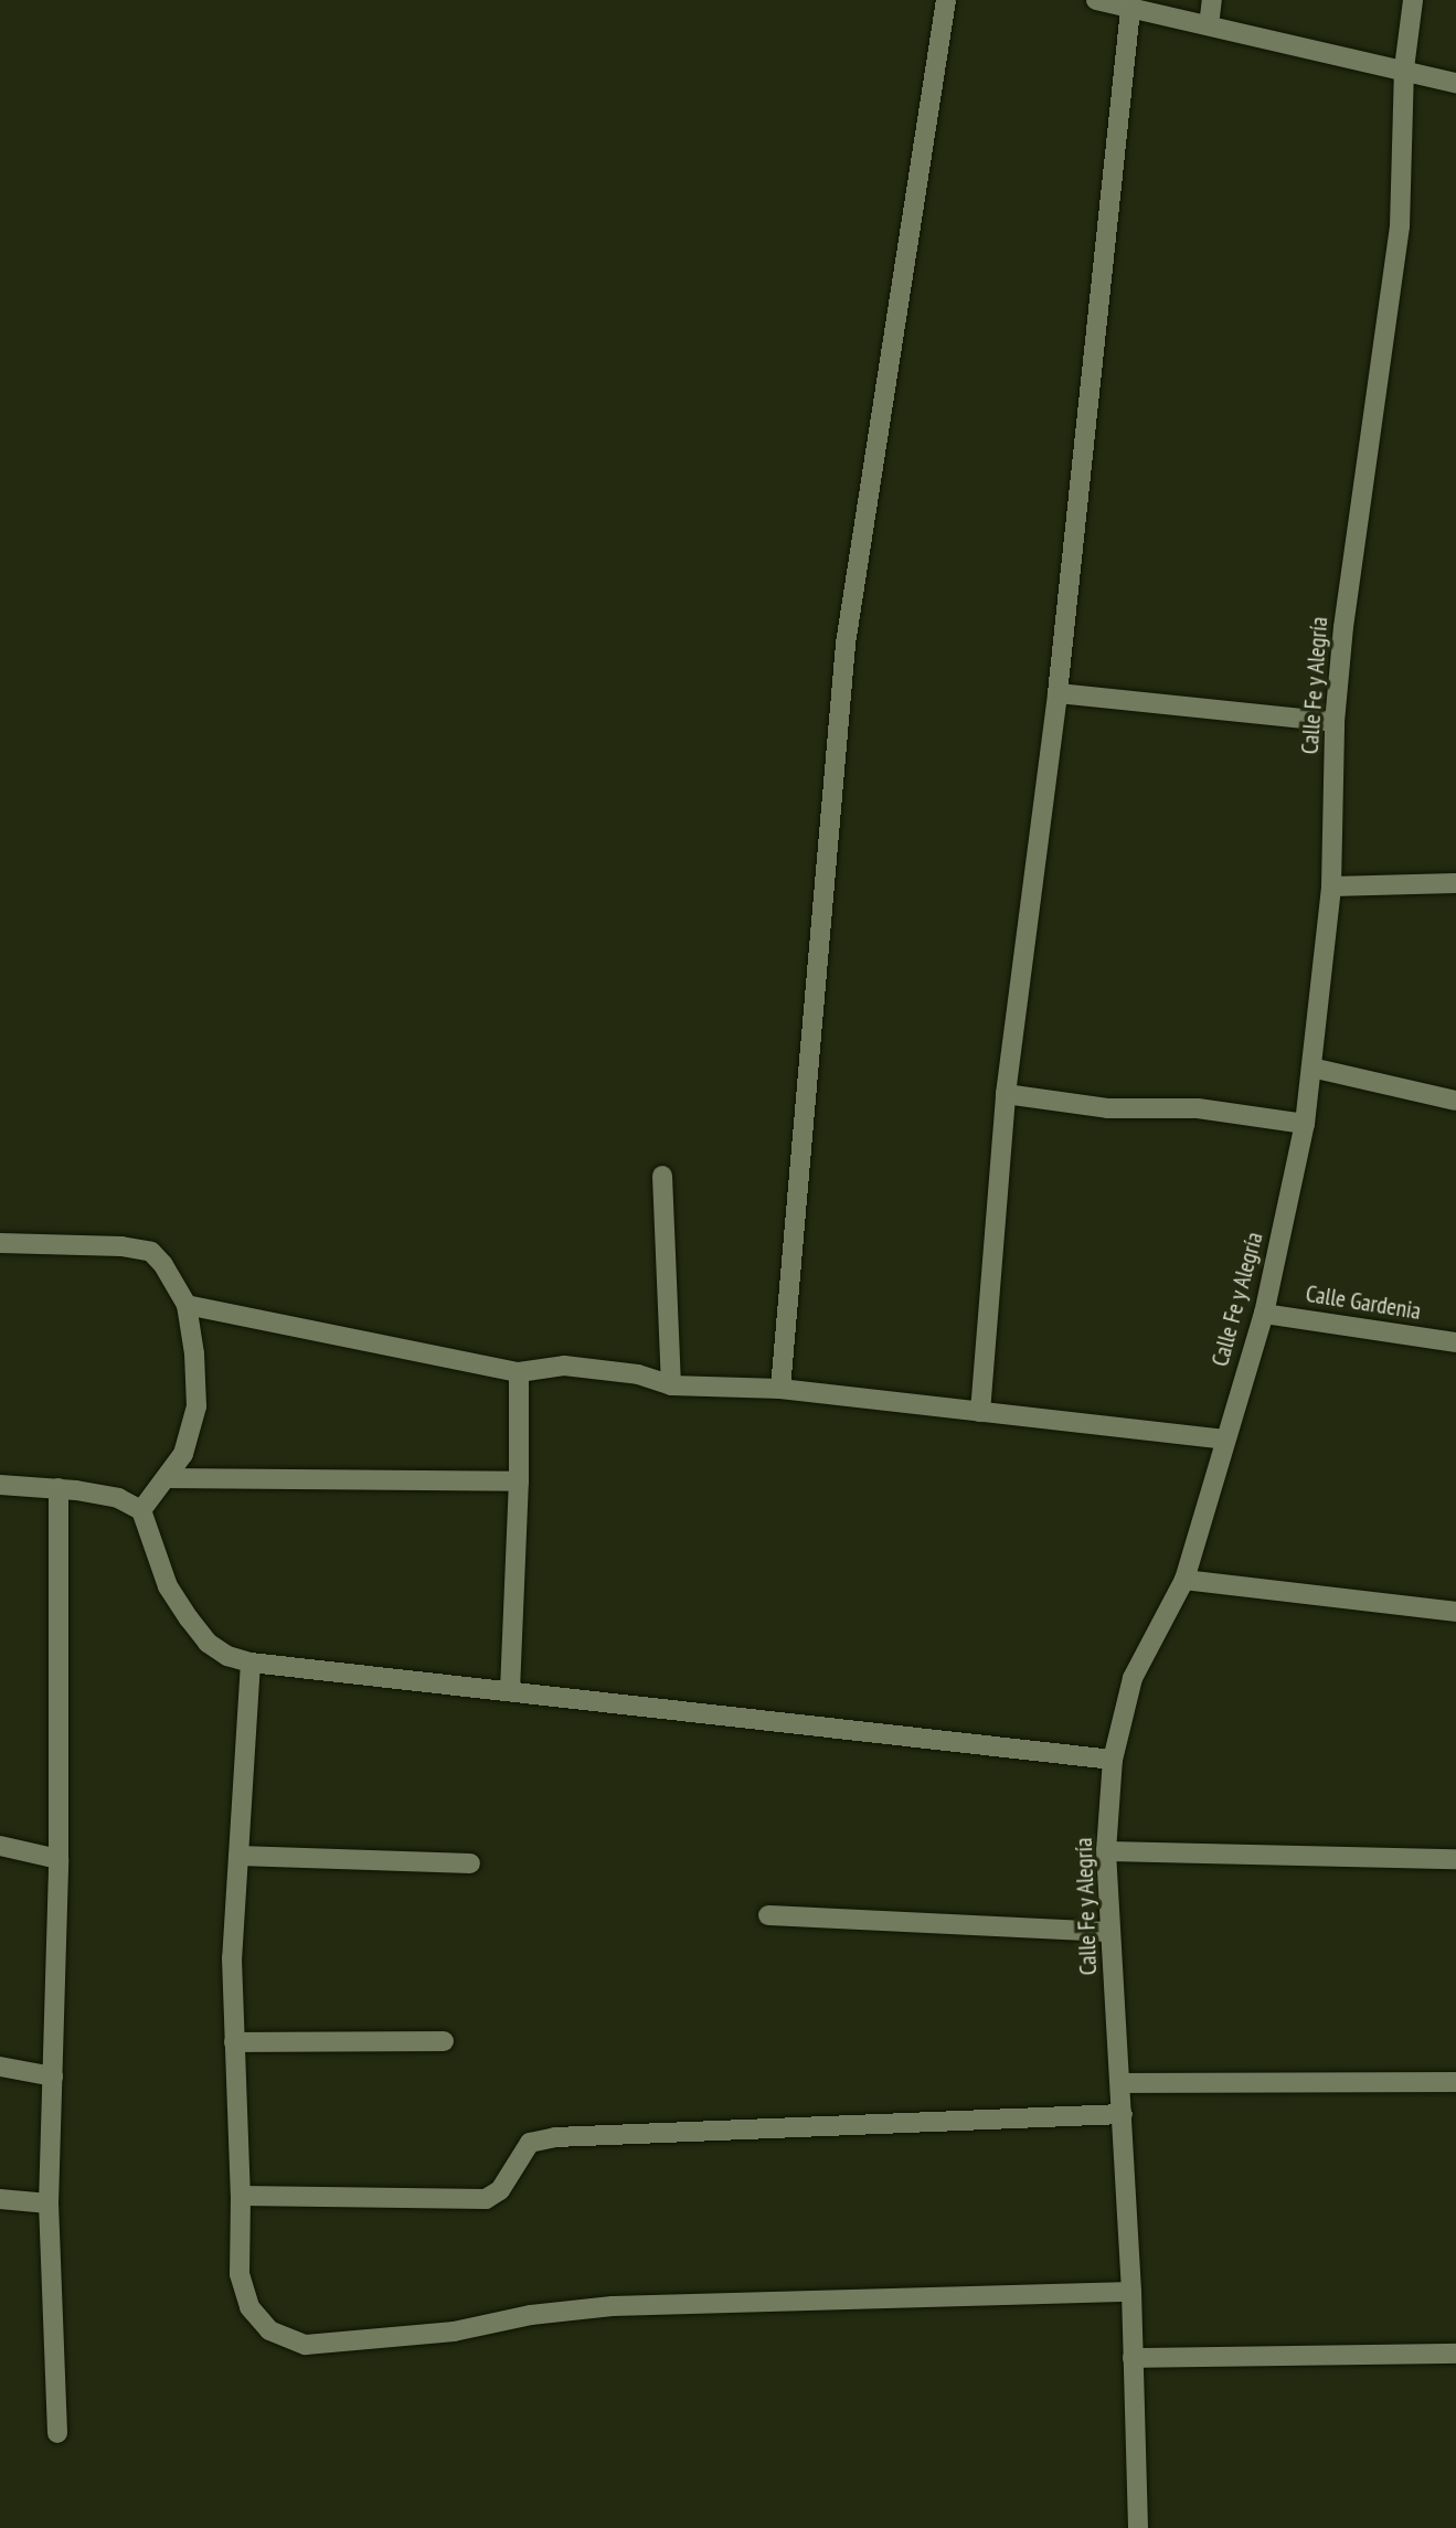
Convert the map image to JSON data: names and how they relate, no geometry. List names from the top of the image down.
{
  "streets": {
    "street": ["Calle Fe y Alegría", "Calle Gardenia"]
  },
  "crossings": [
    ["Calle Fe y Alegría", "Calle Gardenia"]
  ]
}
